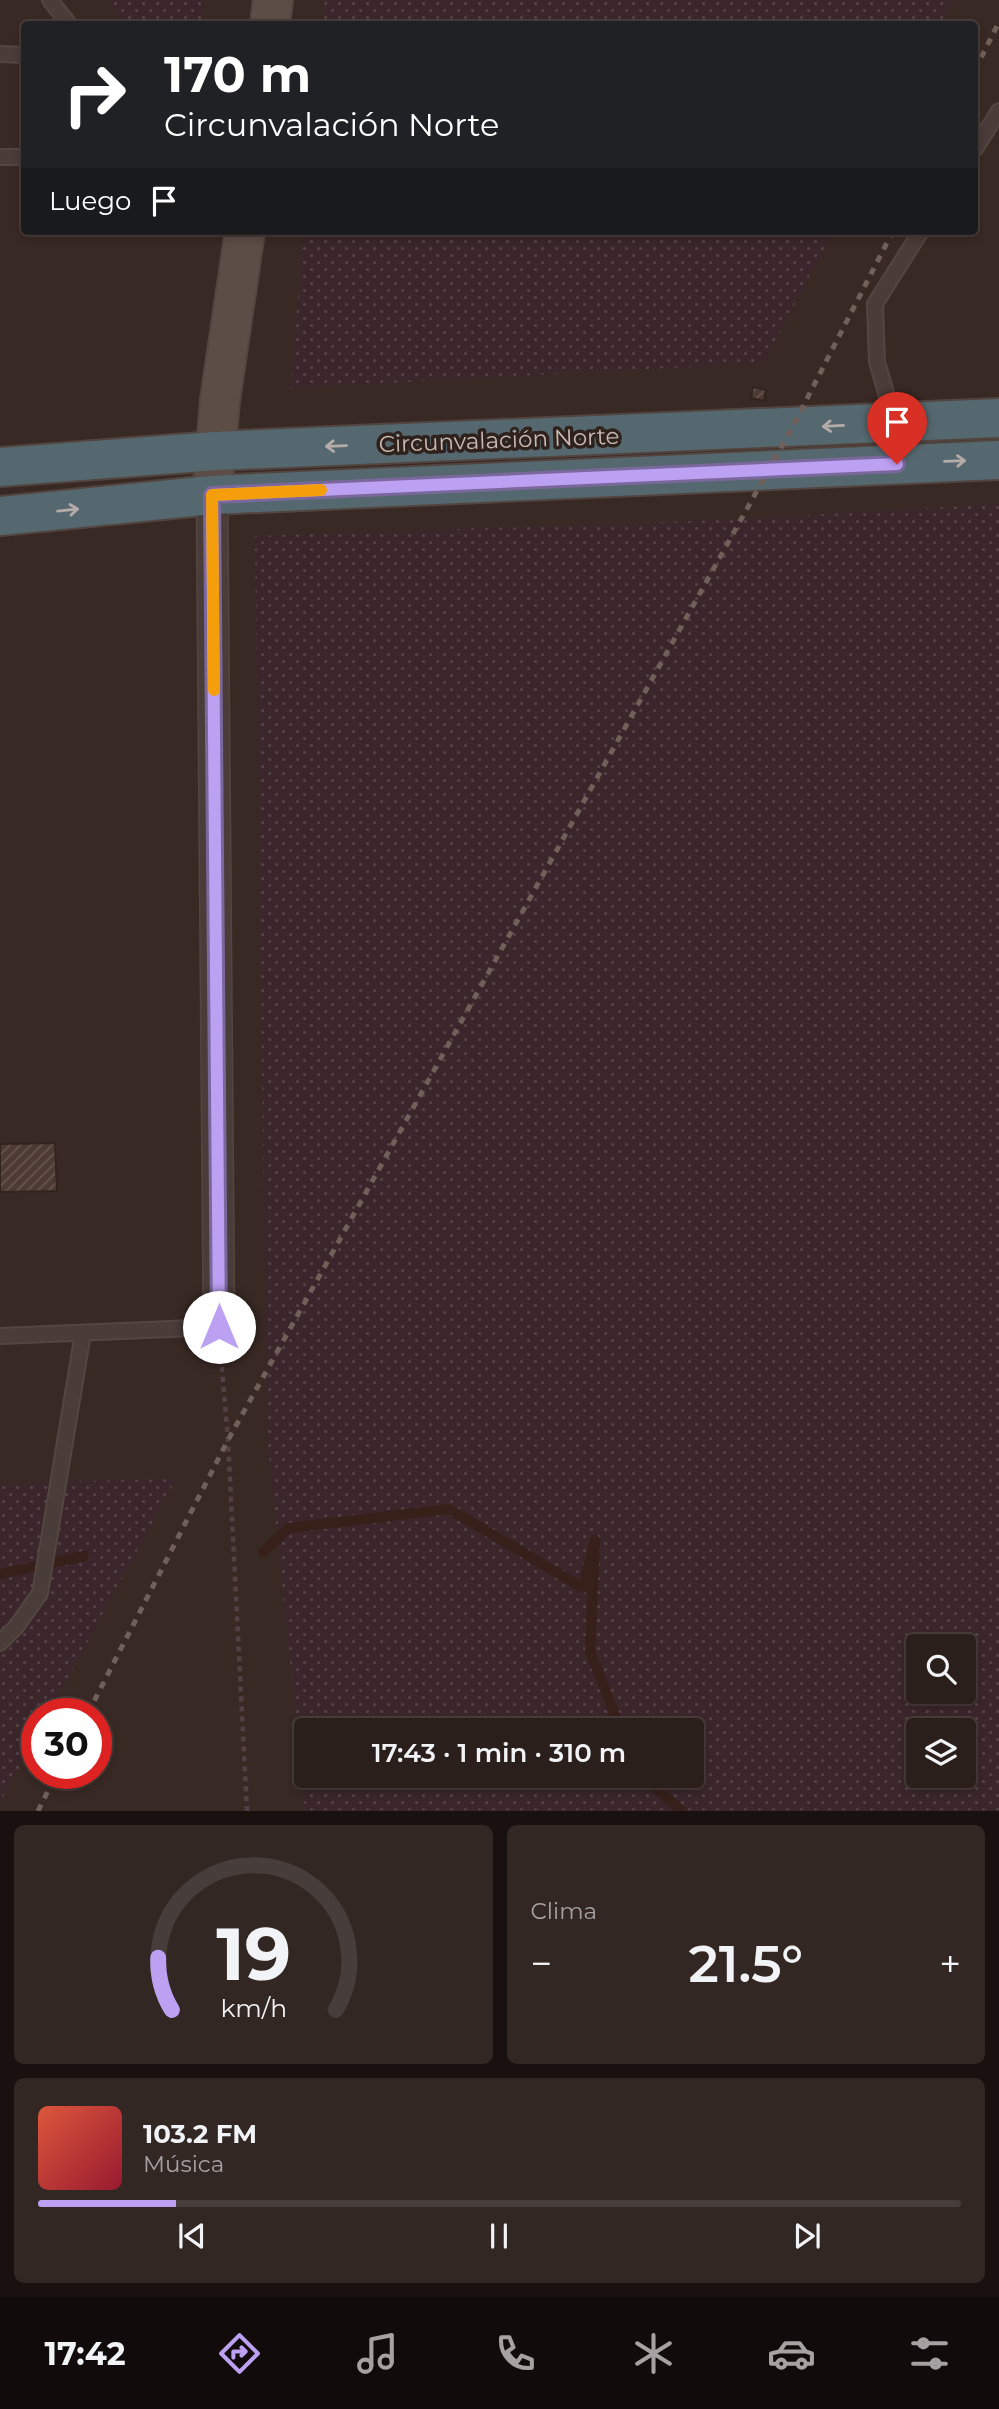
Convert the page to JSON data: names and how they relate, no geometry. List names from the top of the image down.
{
  "streets": {
    "highway": ["Circunvalación Norte"]
  },
  "page": {
    "turn": ["170 m", "Circunvalación Norte"],
    "then": "Luego",
    "limit": "30",
    "trip": "17:43 · 1 min · 310 m",
    "tile": "Clima",
    "heat": ["−", "21.5°", "+"],
    "song": ["103.2 FM", "Música"],
    "tabs": "17:42",
    "gauge": ["19", "km/h"]
  }
}
